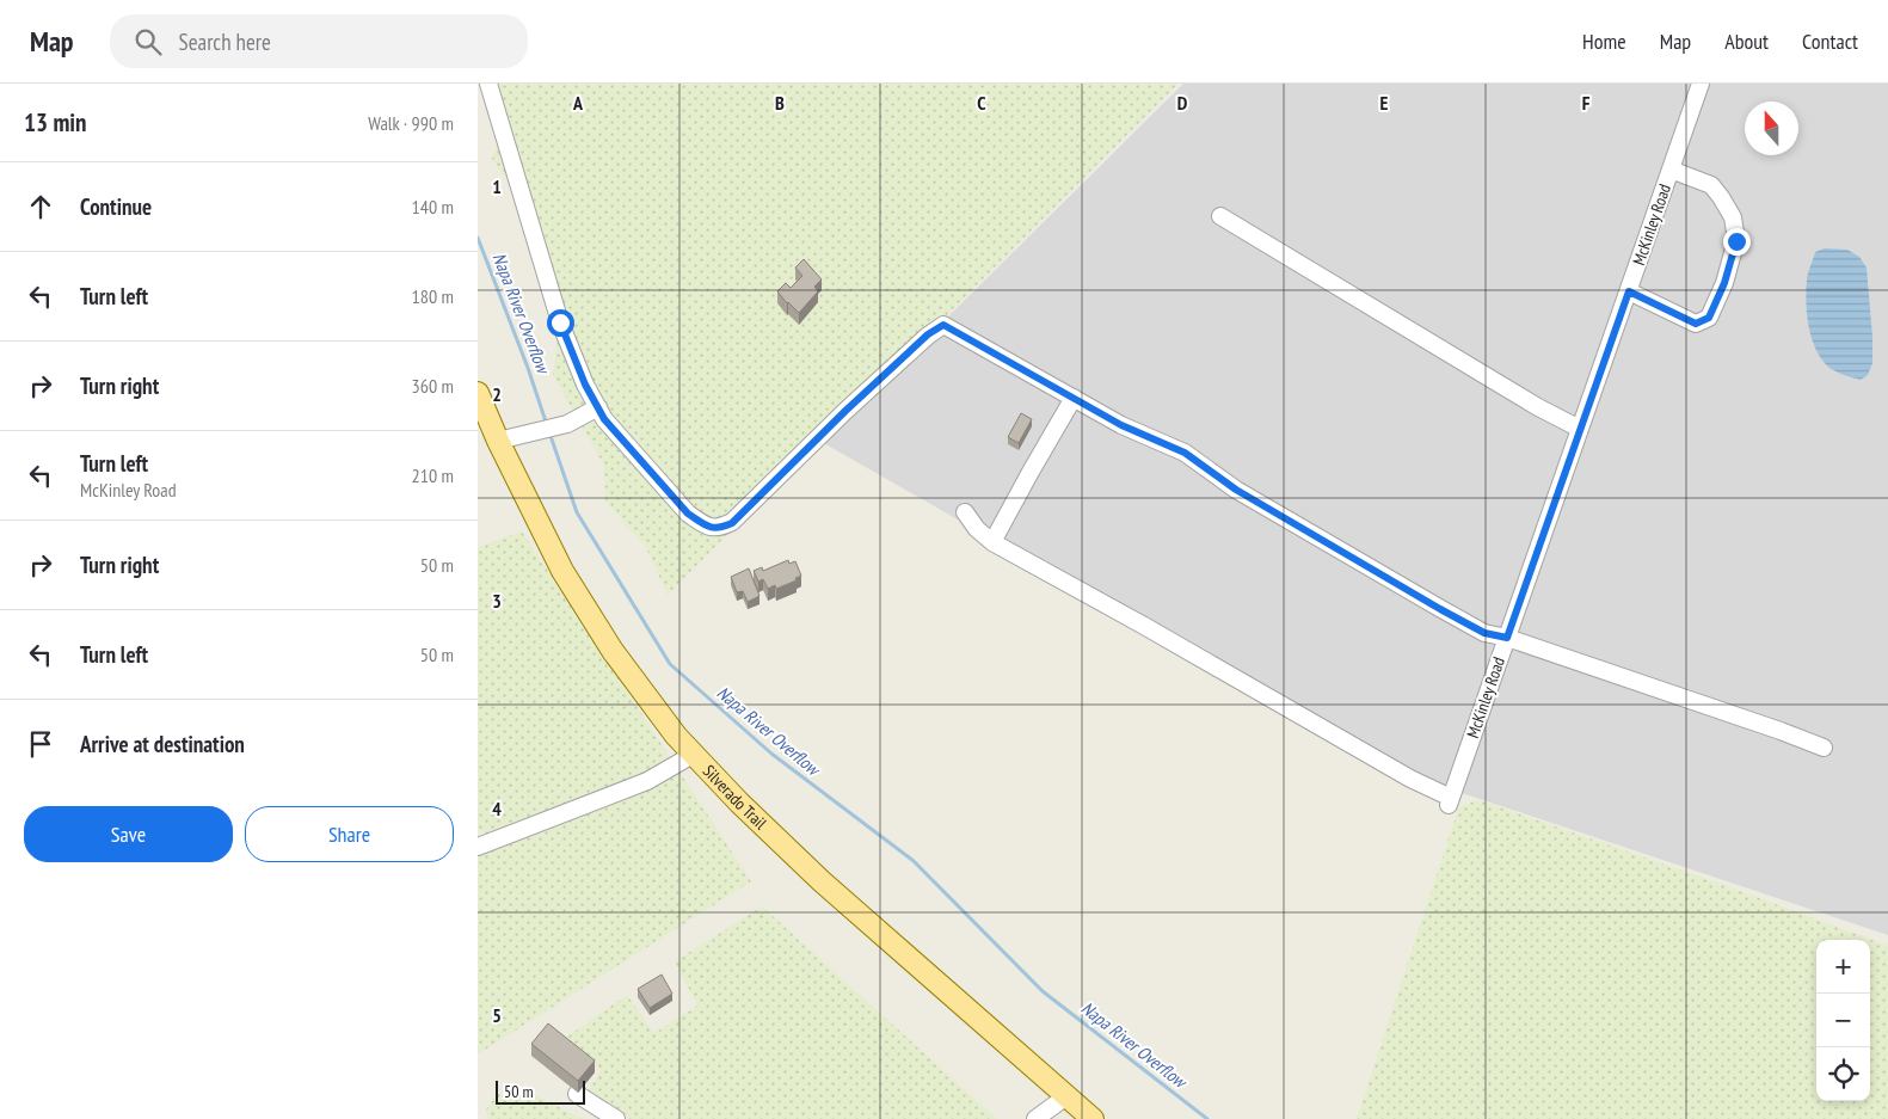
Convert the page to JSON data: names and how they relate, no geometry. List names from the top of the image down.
{
  "streets": {
    "main road": ["Silverado Trail"],
    "street": ["McKinley Road"]
  },
  "water": ["Napa River Overflow"],
  "scale_bar": "50 m",
  "north": "top",
  "page": {
    "header": "Map",
    "search": "Search here",
    "nav": [
      "Home",
      "Map",
      "About",
      "Contact"
    ],
    "heading": ["13 min", "Walk · 990 m"],
    "list": [
      ["Continue", "140 m"],
      ["Turn left", "180 m"],
      ["Turn right", "360 m"],
      ["Turn left", "McKinley Road", "210 m"],
      ["Turn right", "50 m"],
      ["Turn left", "50 m"],
      "Arrive at destination"
    ],
    "buttons": ["Save", "Share"],
    "map_buttons": ["+", "−"],
    "scale": "50 m"
  },
  "grid": {
    "columns": [
      "A",
      "B",
      "C",
      "D",
      "E",
      "F"
    ],
    "rows": [
      "1",
      "2",
      "3",
      "4",
      "5"
    ]
  }
}
